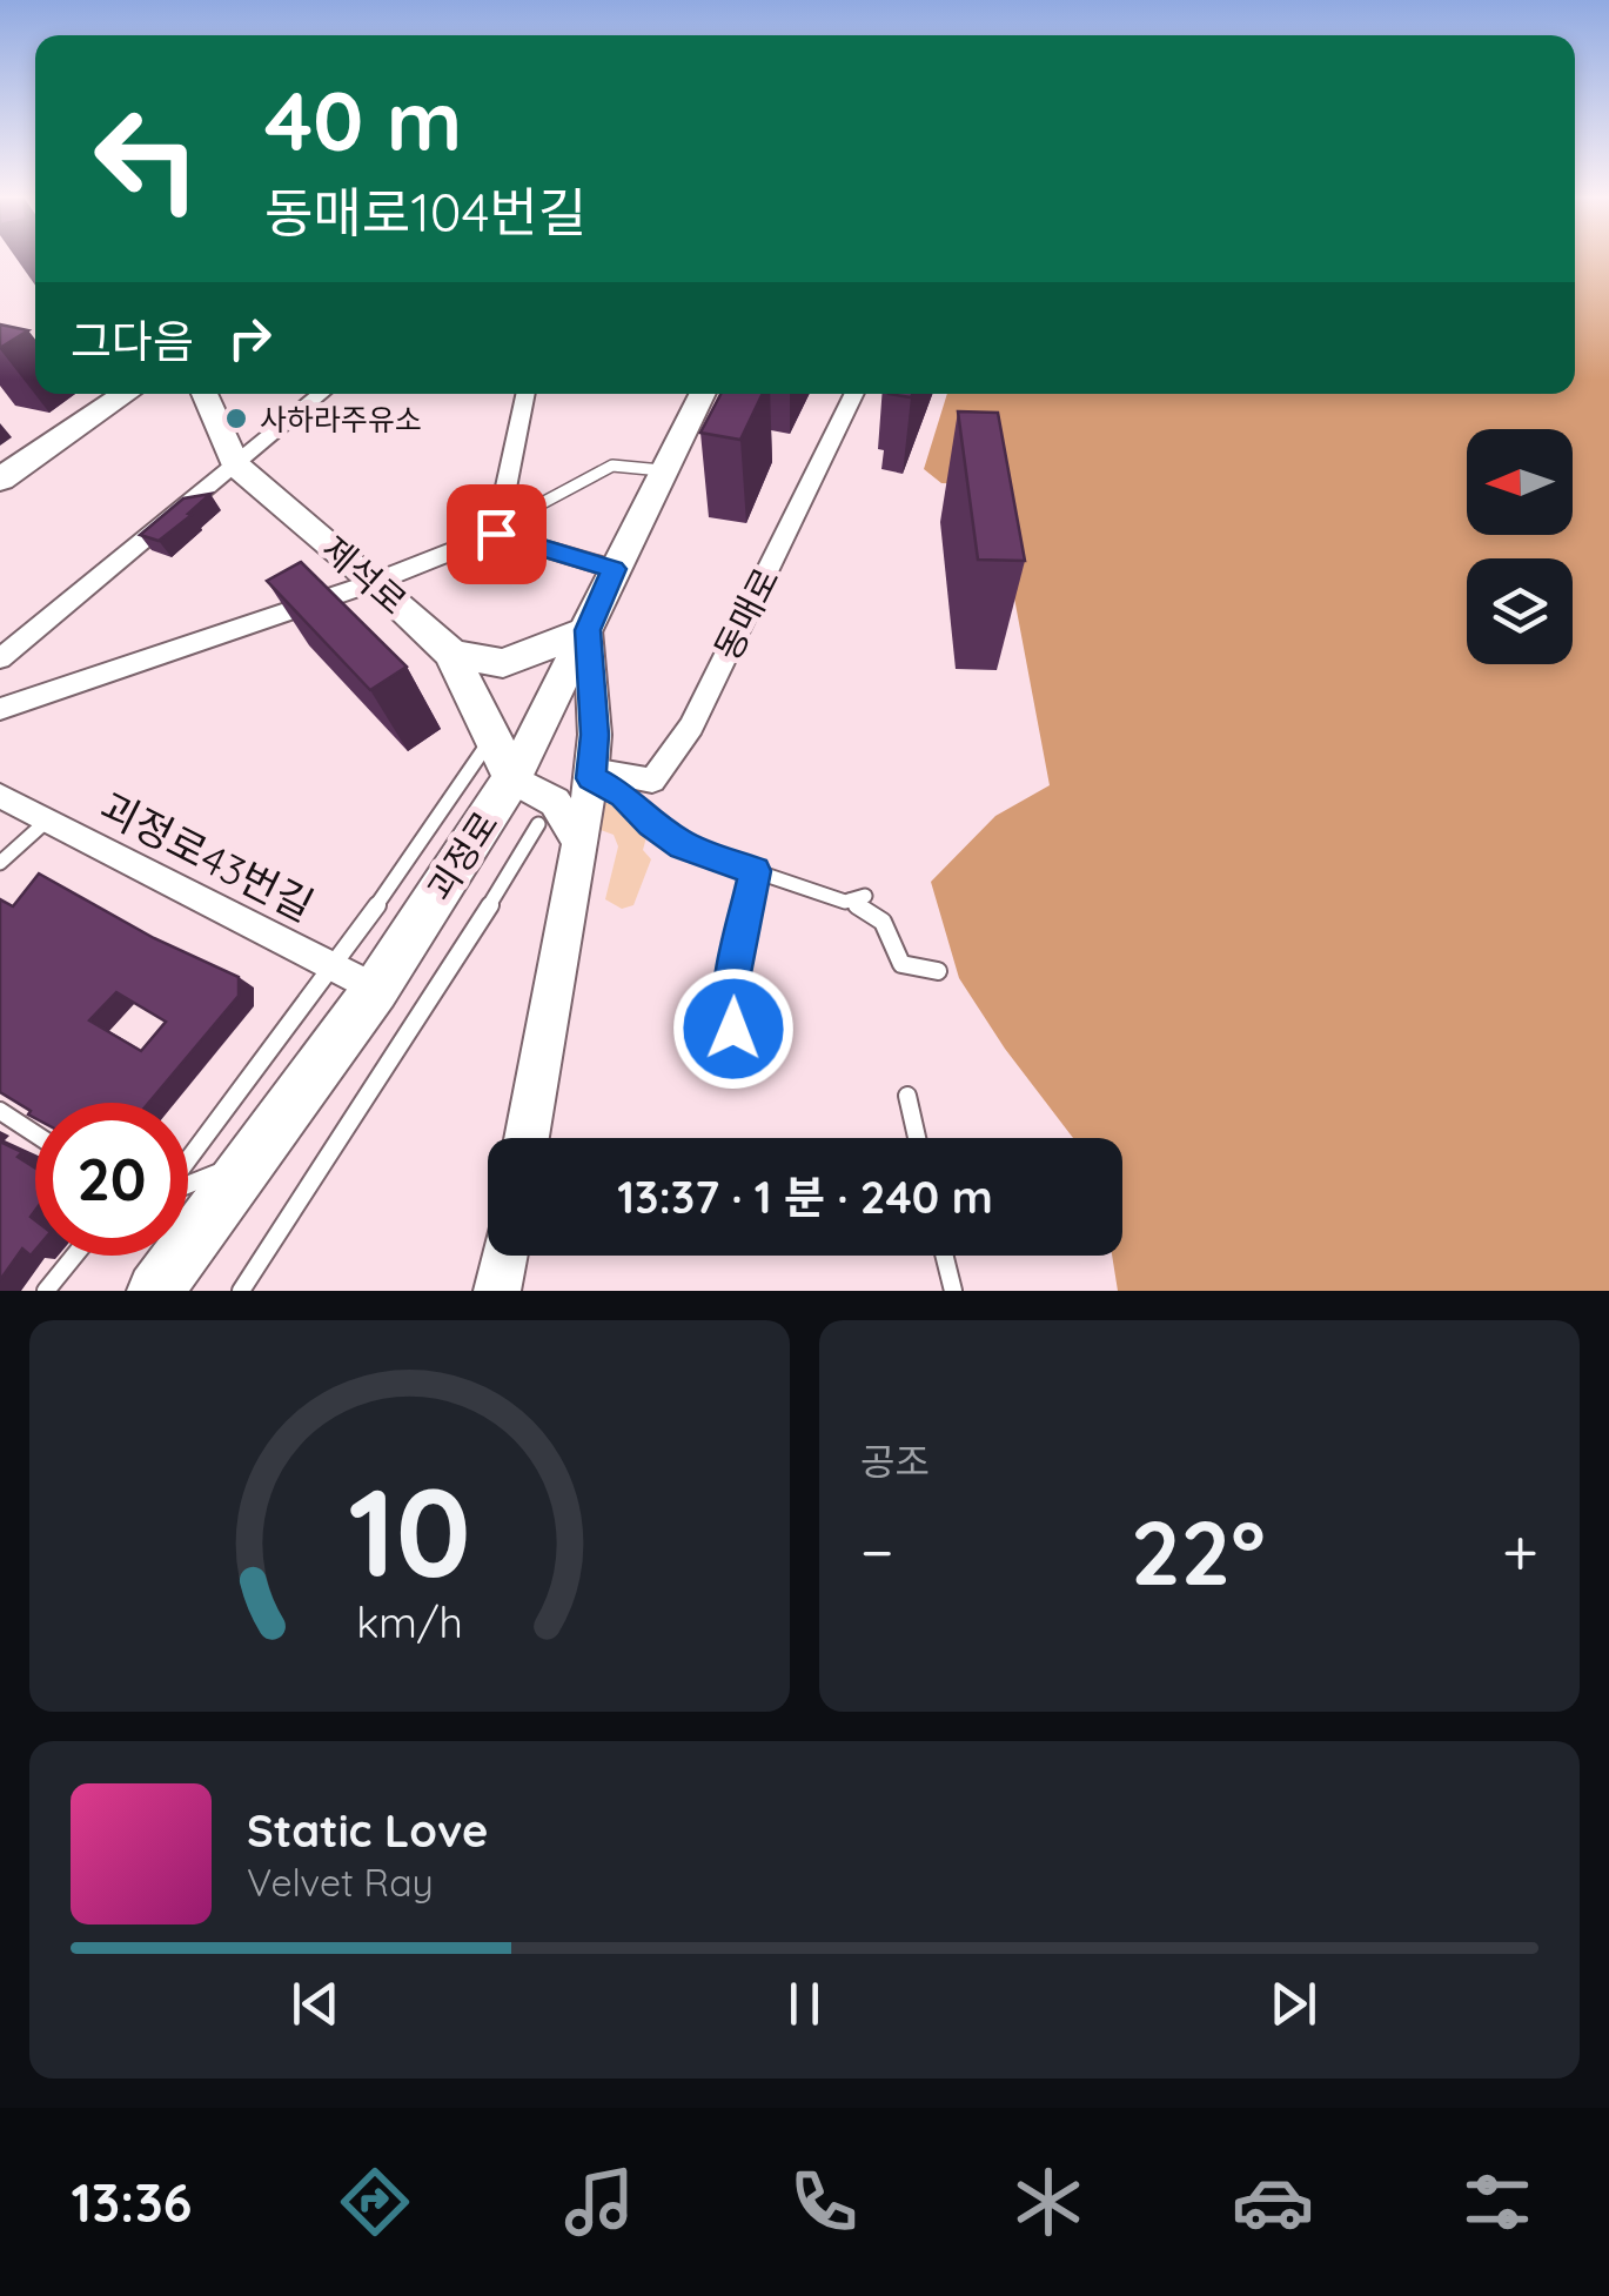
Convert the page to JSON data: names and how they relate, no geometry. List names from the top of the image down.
{
  "streets": {
    "main road": ["제석로", "괴정로"],
    "street": ["동매로", "괴정로43번길"]
  },
  "crossings": [
    ["제석로", "괴정로"],
    ["괴정로43번길", "괴정로"]
  ],
  "places": ["사하라주유소"],
  "north": "left",
  "page": {
    "turn": ["40 m", "동매로104번길"],
    "then": "그다음",
    "limit": "20",
    "trip": "13:37 · 1 분 · 240 m",
    "tile": "공조",
    "heat": ["−", "22°", "+"],
    "song": ["Static Love", "Velvet Ray"],
    "tabs": "13:36",
    "gauge": ["10", "km/h"]
  }
}
